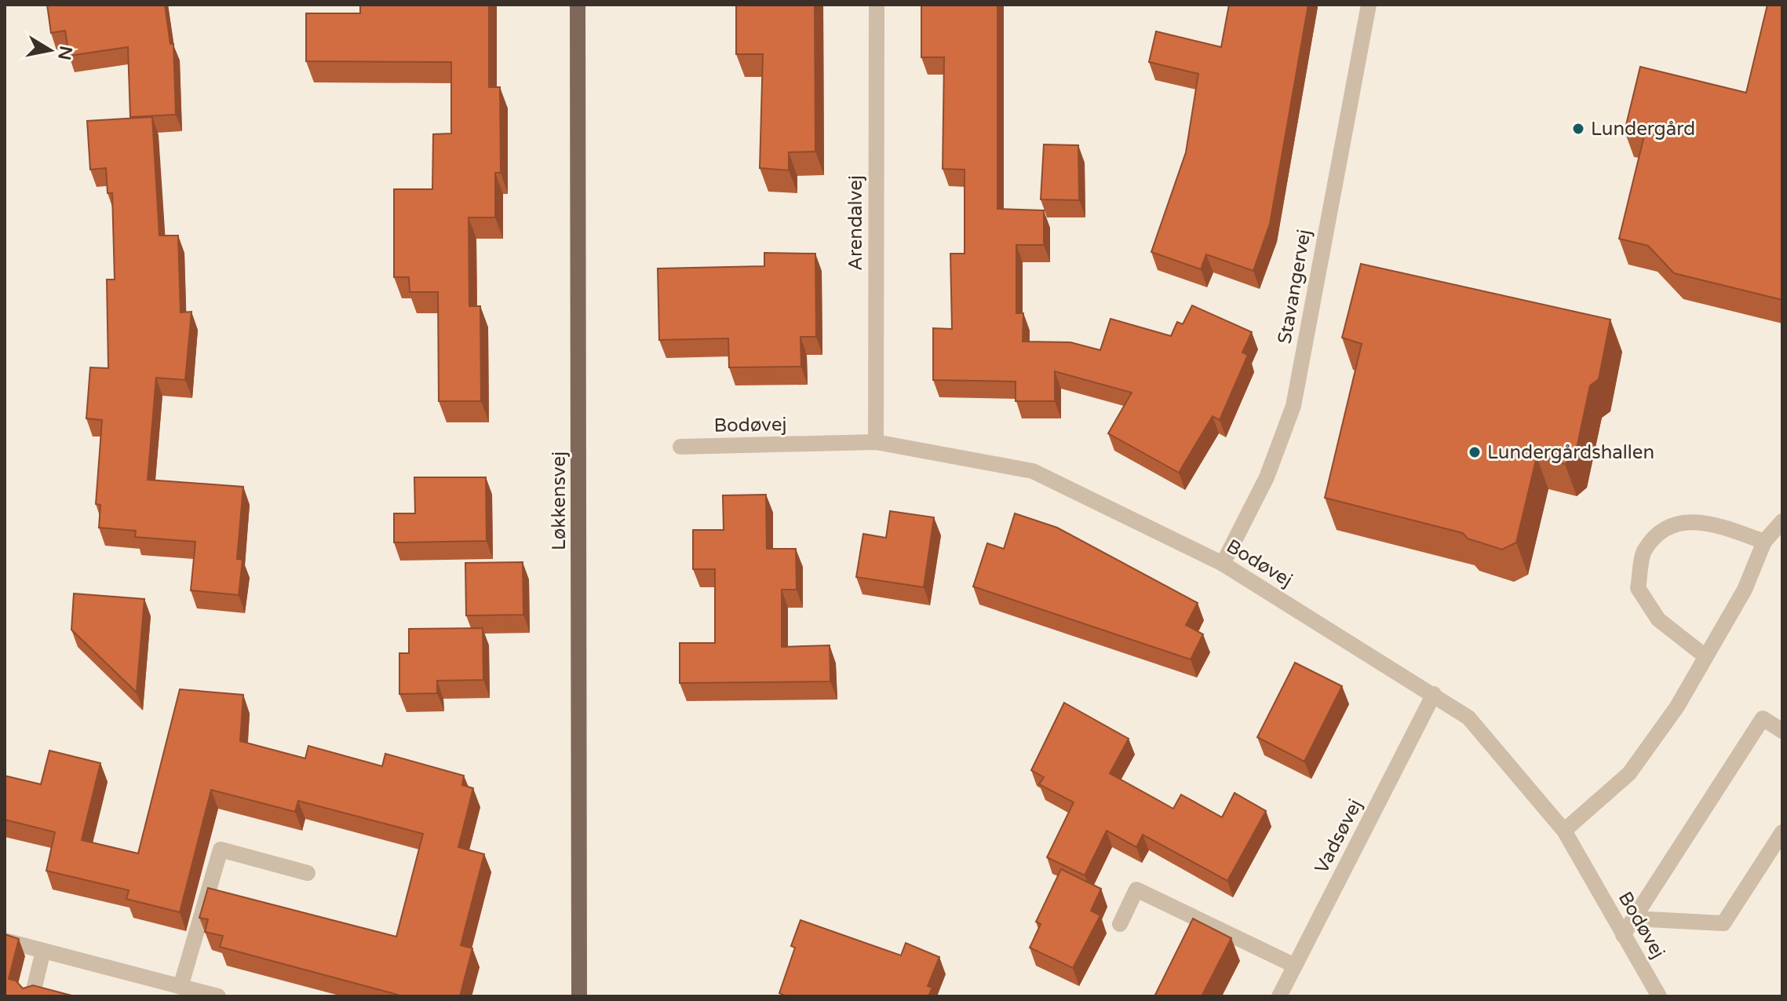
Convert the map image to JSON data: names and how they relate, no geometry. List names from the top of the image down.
{
  "streets": {
    "main road": ["Løkkensvej"],
    "street": [
      "Arendalvej",
      "Stavangervej",
      "Bodøvej",
      "Vadsøvej"
    ]
  },
  "crossings": [
    ["Arendalvej", "Bodøvej"],
    ["Stavangervej", "Bodøvej"],
    ["Bodøvej", "Vadsøvej"]
  ],
  "places": ["Lundergård", "Lundergårdshallen"],
  "north": "right"
}
